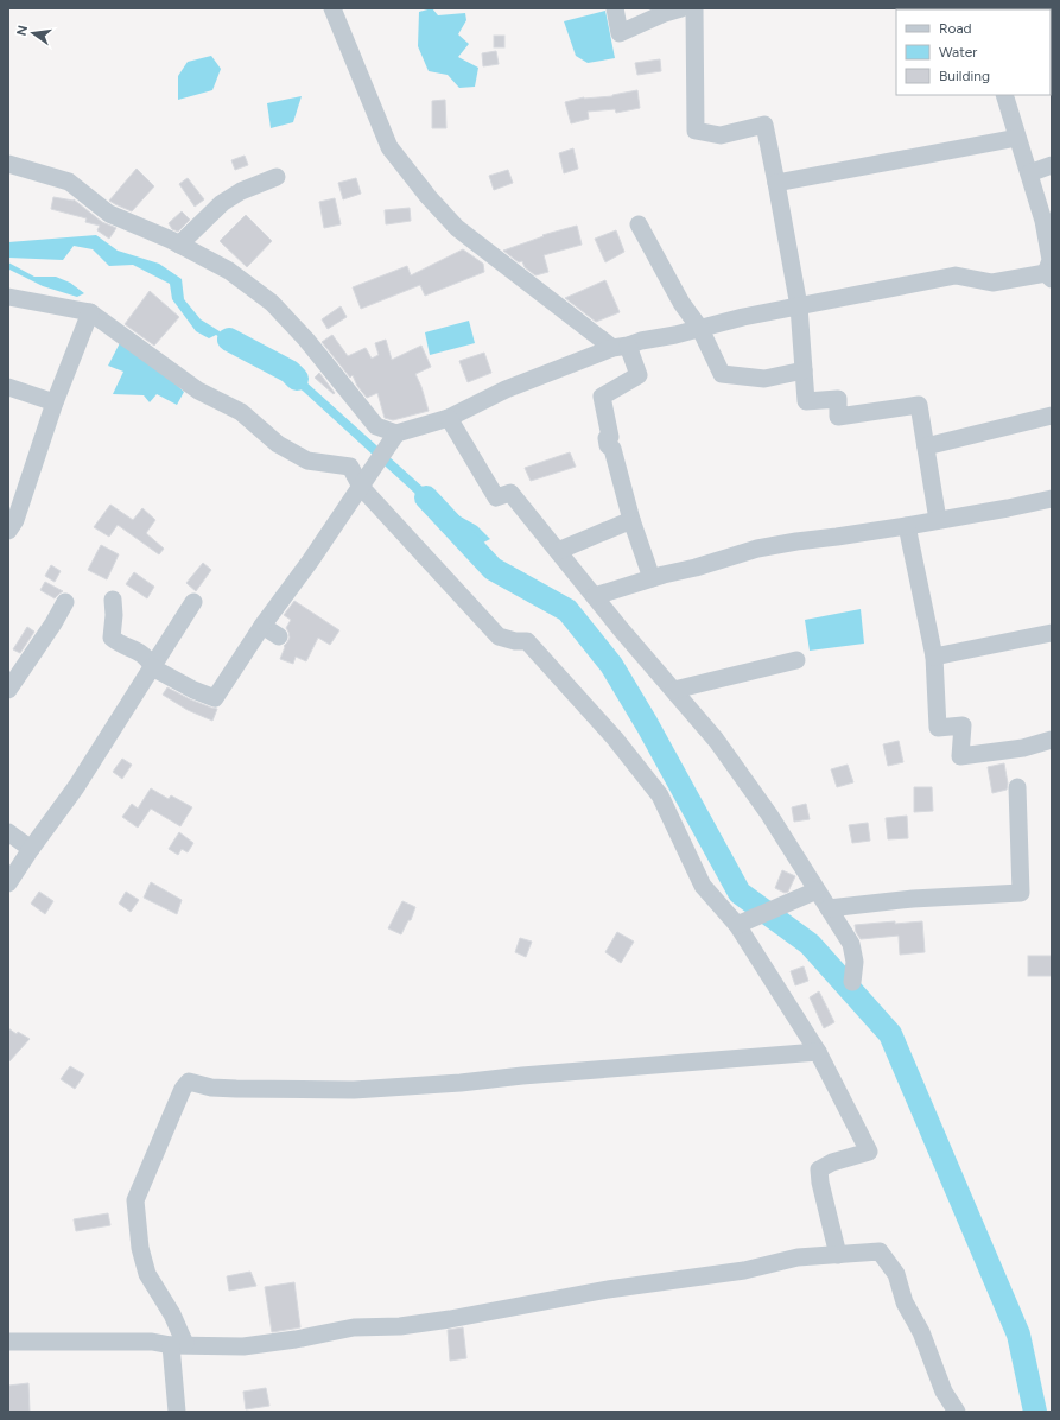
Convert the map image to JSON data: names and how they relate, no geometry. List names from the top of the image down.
{
  "legend": ["Road", "Water", "Building"],
  "north": "left"
}
